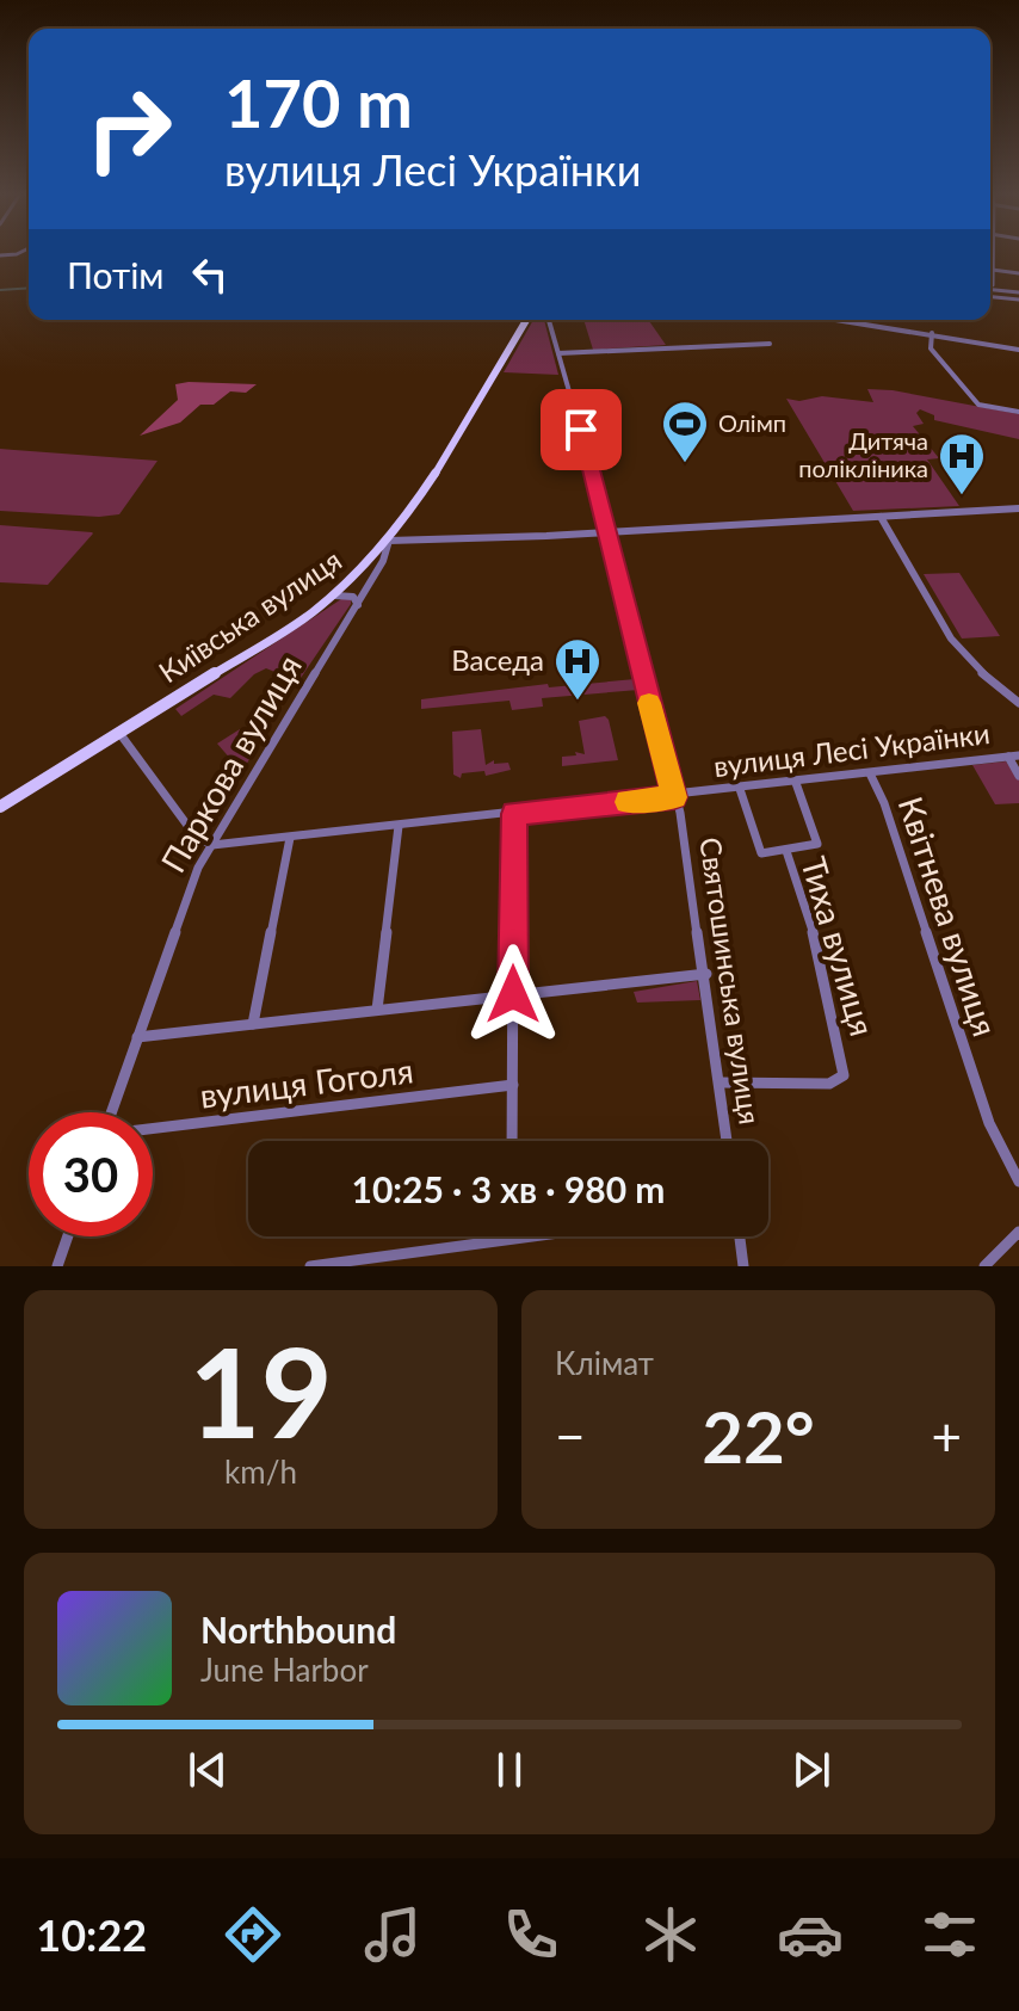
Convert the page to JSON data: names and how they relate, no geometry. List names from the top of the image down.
{
  "streets": {
    "main road": ["Київська вулиця"],
    "street": [
      "вулиця Лесі Українки",
      "Паркова вулиця",
      "Квітнева вулиця",
      "Тиха вулиця",
      "Святошинська вулиця",
      "вулиця Гоголя"
    ]
  },
  "crossings": [
    ["Київська вулиця", "Паркова вулиця"],
    ["вулиця Лесі Українки", "Паркова вулиця"],
    ["вулиця Лесі Українки", "Квітнева вулиця"],
    ["вулиця Лесі Українки", "Тиха вулиця"],
    ["вулиця Лесі Українки", "Святошинська вулиця"],
    ["Тиха вулиця", "Святошинська вулиця"]
  ],
  "places": {
    "sports": ["Олімп"],
    "hospital": ["Дитяча полікліника", "Васеда"]
  },
  "page": {
    "turn": ["170 m", "вулиця Лесі Українки"],
    "then": "Потім",
    "limit": "30",
    "trip": "10:25 · 3 хв · 980 m",
    "tile": [
      ["19", "km/h"],
      "Клімат"
    ],
    "heat": ["−", "22°", "+"],
    "song": ["Northbound", "June Harbor"],
    "tabs": "10:22"
  }
}
